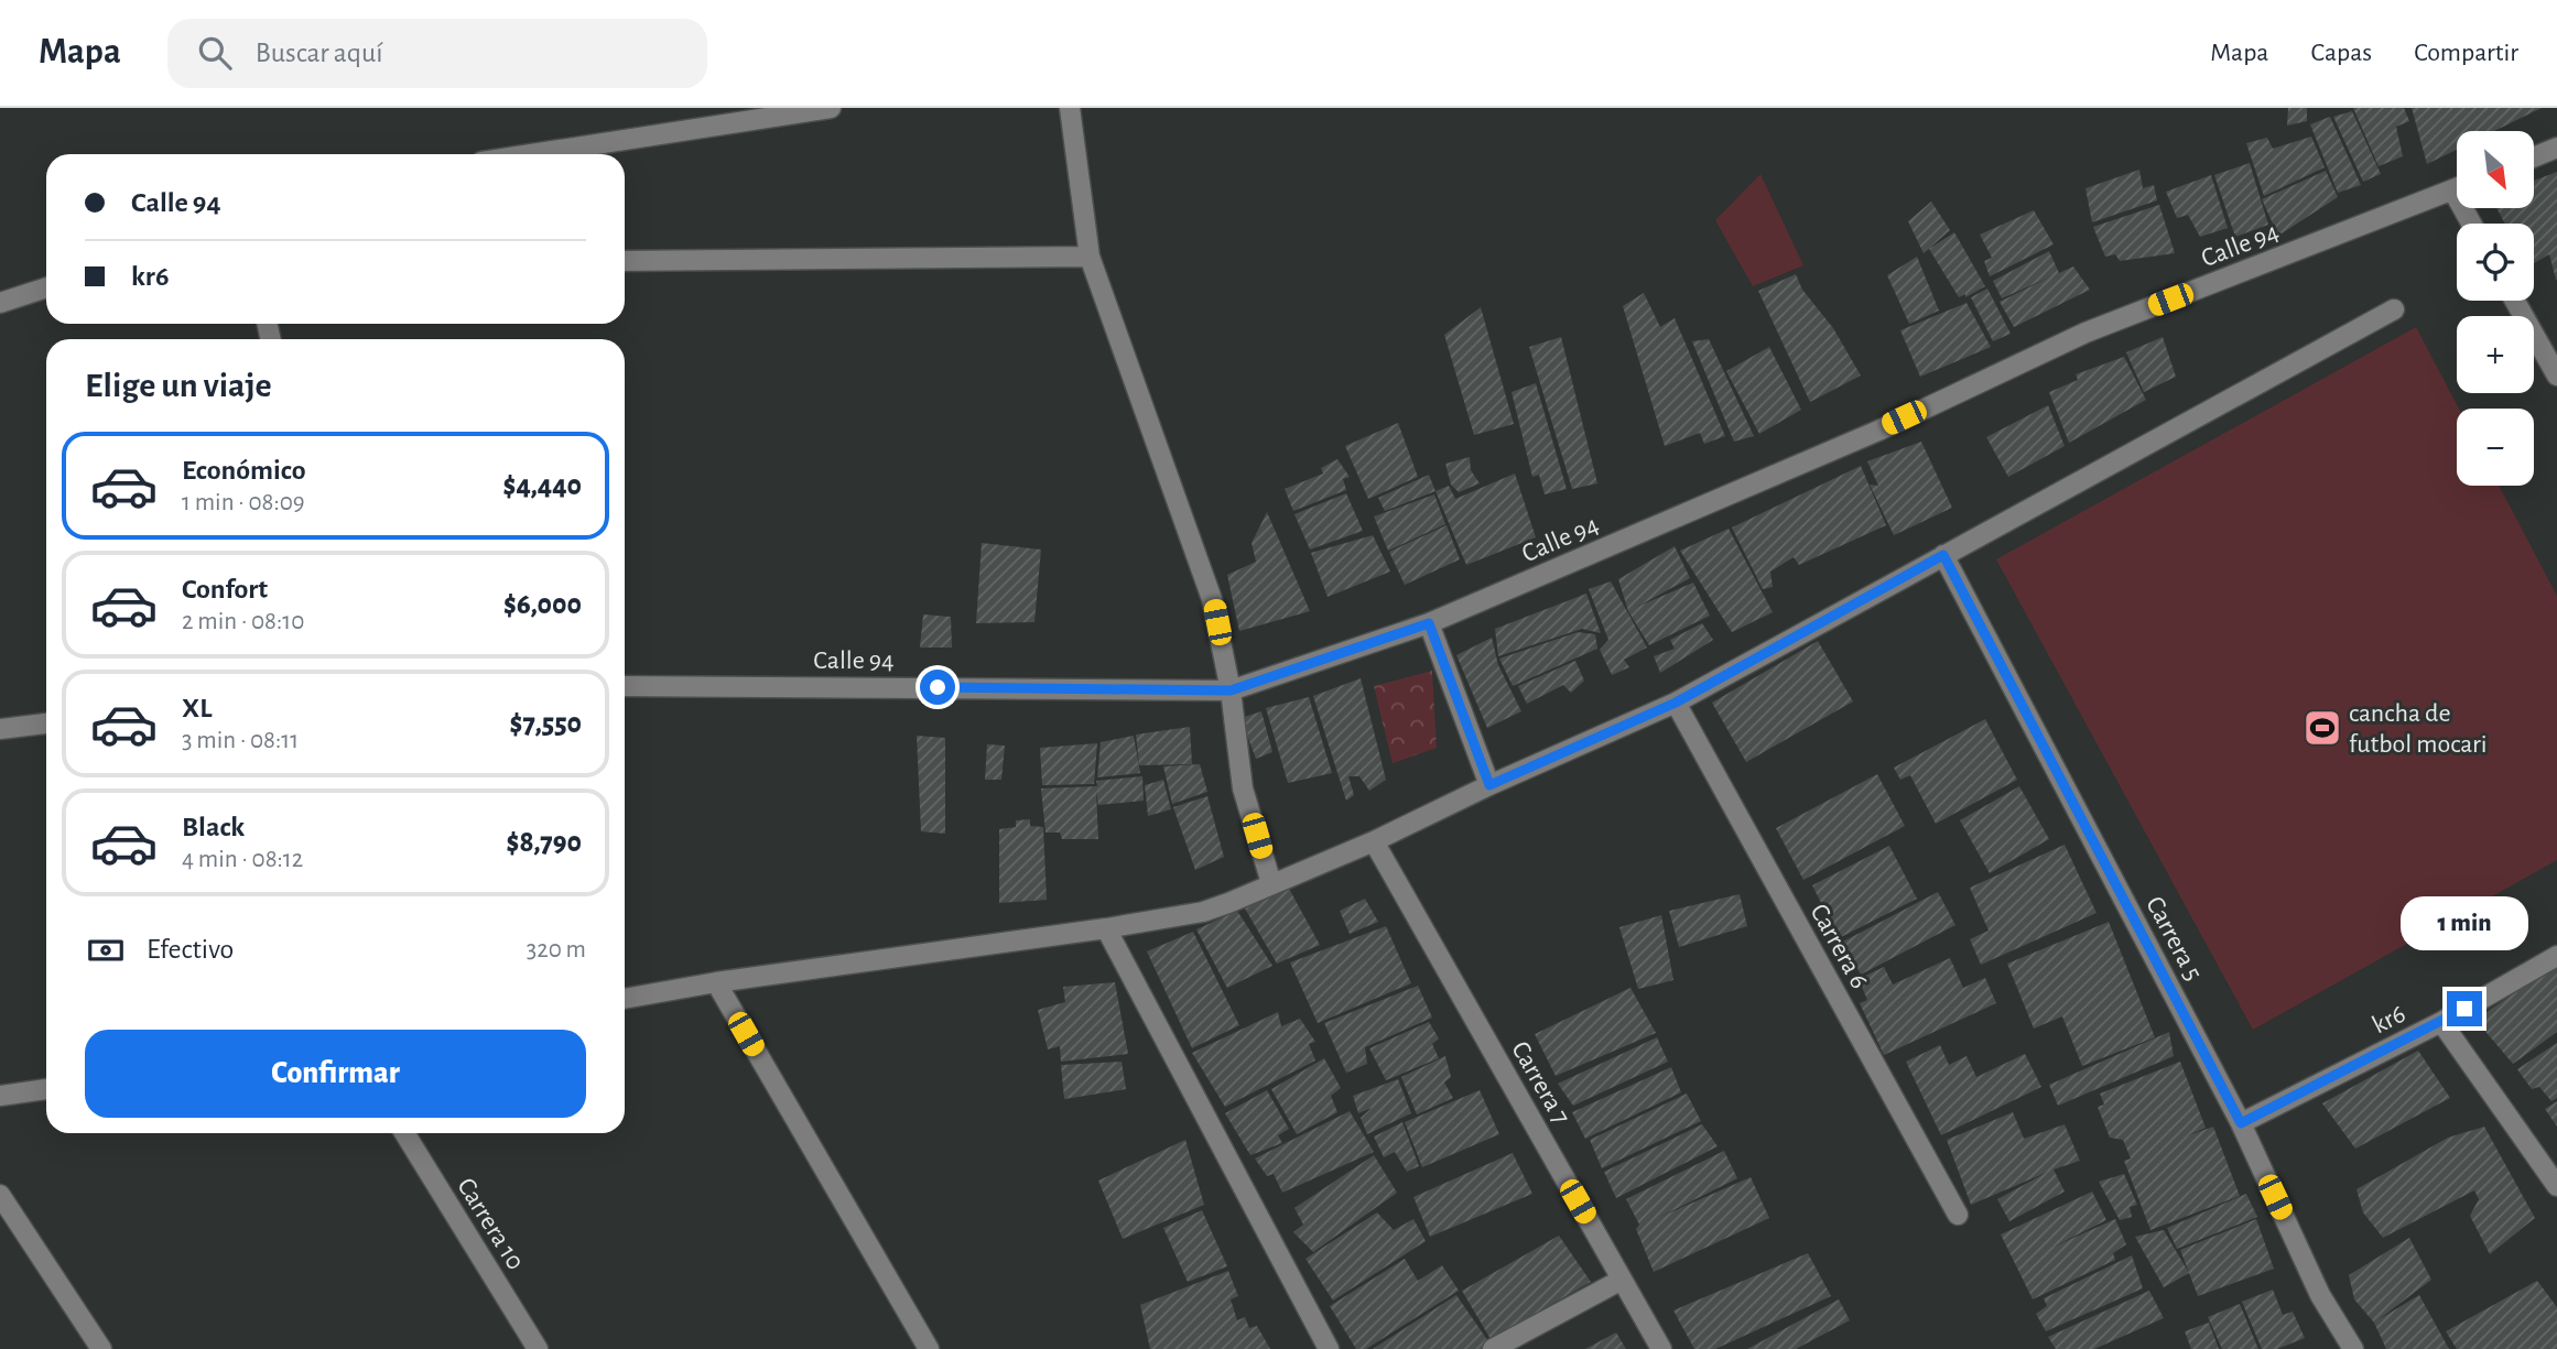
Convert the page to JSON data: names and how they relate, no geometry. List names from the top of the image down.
{
  "streets": {
    "street": [
      "Calle 94",
      "Carrera 5",
      "Carrera 6",
      "kr6",
      "Carrera 7",
      "Carrera 10"
    ]
  },
  "crossings": [
    ["Carrera 5", "kr6"]
  ],
  "places": {
    "sports": ["cancha de futbol mocari"]
  },
  "north": "bottom right",
  "page": {
    "header": "Mapa",
    "search": "Buscar aquí",
    "nav": ["Mapa", "Capas", "Compartir"],
    "map_buttons": ["+", "−"],
    "banner": ["Calle 94", "kr6"],
    "heading": "Elige un viaje",
    "list": [
      {
        "name": "Económico",
        "note": "1 min · 08:09",
        "value": "$4,440"
      },
      {
        "name": "Confort",
        "note": "2 min · 08:10",
        "value": "$6,000"
      },
      {
        "name": "XL",
        "note": "3 min · 08:11",
        "value": "$7,550"
      },
      {
        "name": "Black",
        "note": "4 min · 08:12",
        "value": "$8,790"
      }
    ],
    "bubble": "1 min",
    "pay": ["Efectivo", "320 m"],
    "buttons": "Confirmar"
  }
}
